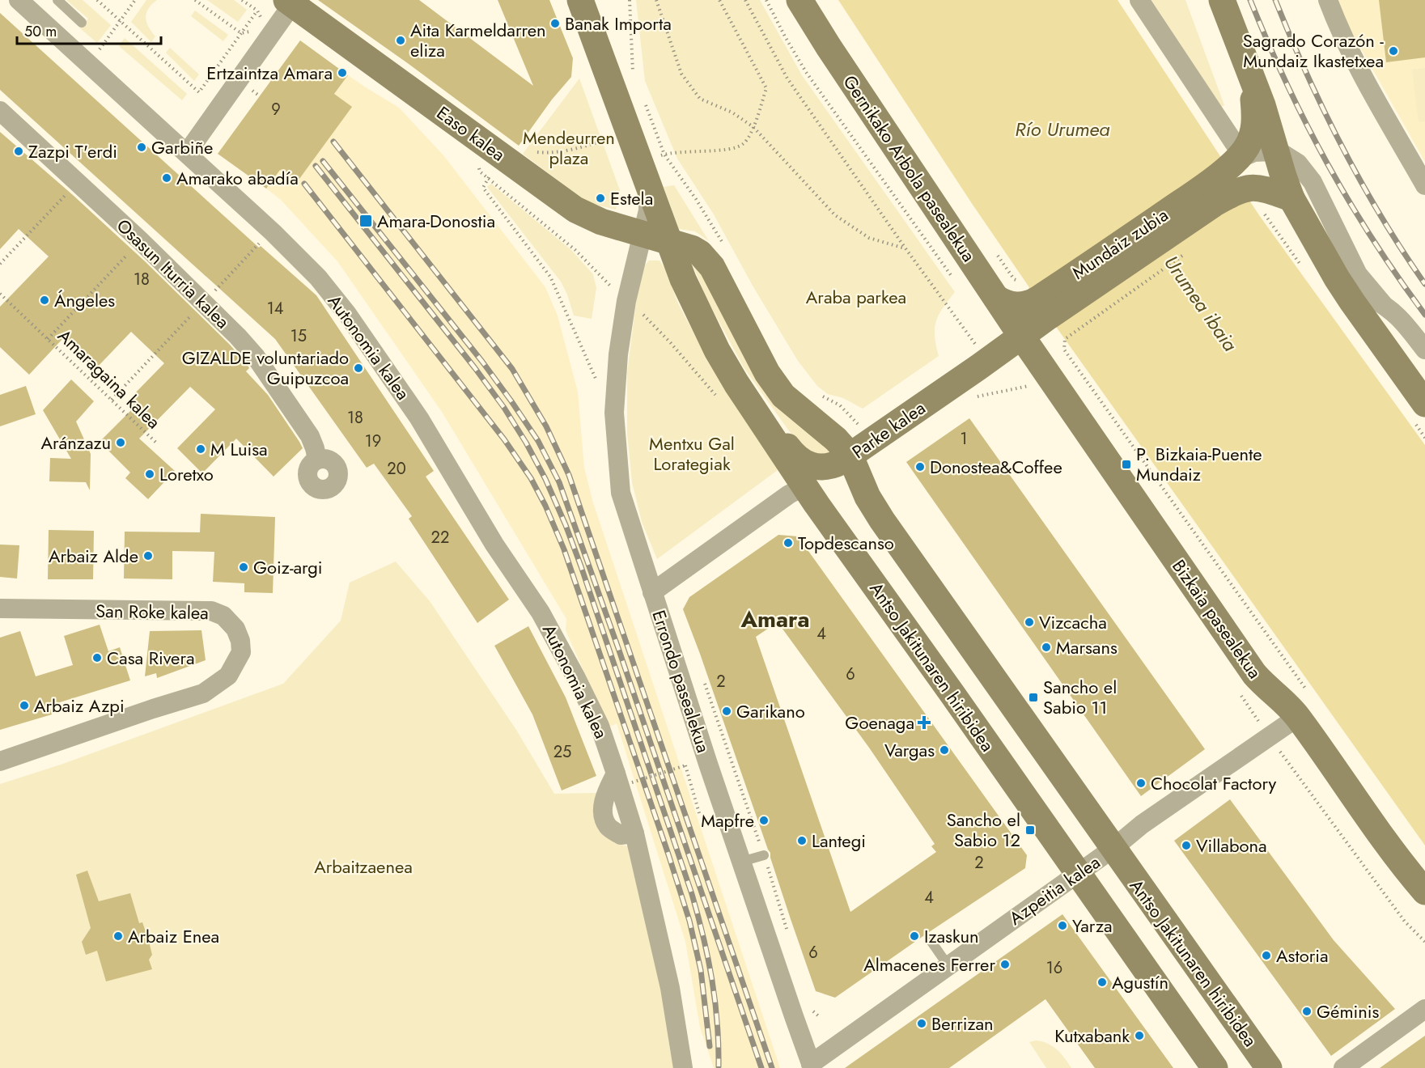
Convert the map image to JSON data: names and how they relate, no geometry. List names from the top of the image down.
{
  "streets": {
    "main road": [
      "Easo kalea",
      "Gernikako Arbola pasealekua",
      "Mundaiz zubia",
      "Parke kalea",
      "Bizkaia pasealekua",
      "Antso Jakitunaren hiribidea"
    ],
    "street": [
      "Osasun Iturria kalea",
      "Autonomia kalea",
      "San Roke kalea",
      "Errondo pasealekua",
      "Azpeitia kalea"
    ],
    "path": ["Amaragaina kalea"]
  },
  "crossings": [
    ["Easo kalea", "Antso Jakitunaren hiribidea"],
    ["Gernikako Arbola pasealekua", "Mundaiz zubia"],
    ["Gernikako Arbola pasealekua", "Parke kalea"],
    ["Gernikako Arbola pasealekua", "Bizkaia pasealekua"],
    ["Mundaiz zubia", "Parke kalea"],
    ["Mundaiz zubia", "Bizkaia pasealekua"],
    ["Parke kalea", "Bizkaia pasealekua"],
    ["Parke kalea", "Antso Jakitunaren hiribidea"],
    ["Bizkaia pasealekua", "Azpeitia kalea"],
    ["Antso Jakitunaren hiribidea", "Errondo pasealekua"],
    ["Antso Jakitunaren hiribidea", "Azpeitia kalea"],
    ["Errondo pasealekua", "Azpeitia kalea"]
  ],
  "districts": ["Amara"],
  "water": ["Río Urumea", "Urumea ibaia"],
  "parks": [
    "Mendeurren plaza",
    "Araba parkea",
    "Mentxu Gal Lorategiak",
    "Arbaitzaenea"
  ],
  "places": {
    "other": [
      "Banak Importa",
      "Aita Karmeldarren eliza",
      "Sagrado Corazón - Mundaiz Ikastetxea",
      "Ertzaintza Amara",
      "Garbiñe",
      "Zazpi T'erdi",
      "Amarako abadía",
      "Estela",
      "Ángeles",
      "GIZALDE voluntariado Guipuzcoa",
      "Aránzazu",
      "M Luisa",
      "Donostea&Coffee",
      "Loretxo",
      "Topdescanso",
      "Arbaiz Alde",
      "Goiz-argi",
      "Vizcacha",
      "Marsans",
      "Casa Rivera",
      "Arbaiz Azpi",
      "Garikano",
      "Vargas",
      "Chocolat Factory",
      "Mapfre",
      "Lantegi",
      "Villabona",
      "Yarza",
      "Arbaiz Enea",
      "Izaskun",
      "Astoria",
      "Almacenes Ferrer",
      "Agustín",
      "Géminis",
      "Berrizan",
      "Kutxabank"
    ],
    "transit": [
      "Amara-Donostia",
      "P. Bizkaia-Puente Mundaiz",
      "Sancho el Sabio 11",
      "Sancho el Sabio 12"
    ],
    "health": ["Goenaga"]
  },
  "house_numbers": [
    "9",
    "18",
    "14",
    "15",
    "18",
    "1",
    "19",
    "20",
    "22",
    "4",
    "6",
    "2",
    "25",
    "2",
    "4",
    "6",
    "16"
  ],
  "scale_bar": "50 m"
}
